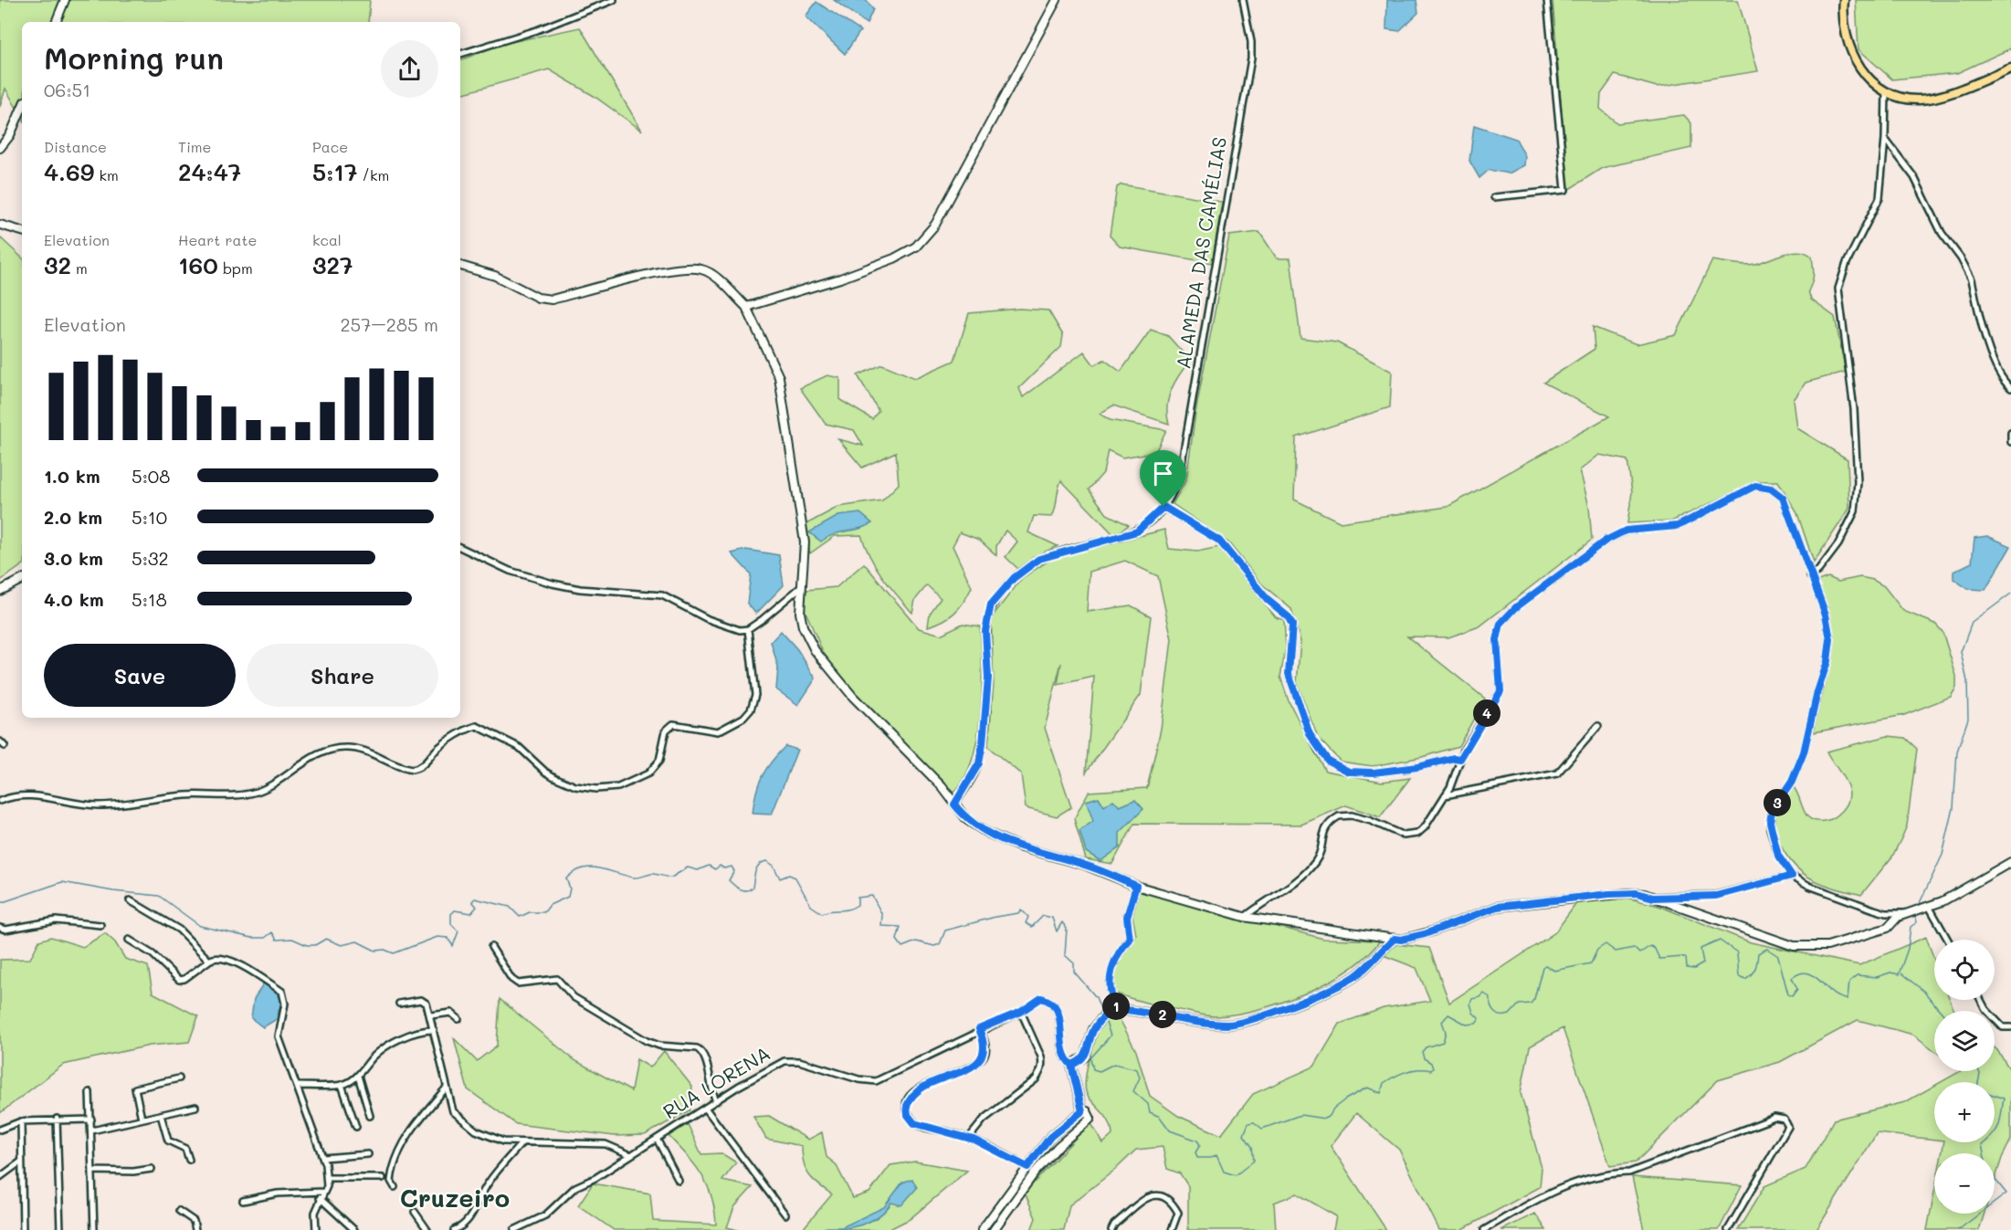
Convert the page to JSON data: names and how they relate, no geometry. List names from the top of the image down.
{
  "streets": {
    "street": ["ALAMEDA DAS CAMÉLIAS", "RUA LORENA"]
  },
  "districts": ["Cruzeiro"],
  "page": {
    "heading": ["Morning run", "06:51"],
    "stats": [
      ["Distance", "4.69 km"],
      ["Time", "24:47"],
      ["Pace", "5:17 /km"],
      ["Elevation", "32 m"],
      ["Heart rate", "160 bpm"],
      ["kcal", "327"]
    ],
    "chart": ["Elevation", "257–285 m"],
    "list": [
      {
        "name": "1.0 km",
        "note": "5:08"
      },
      {
        "name": "2.0 km",
        "note": "5:10"
      },
      {
        "name": "3.0 km",
        "note": "5:32"
      },
      {
        "name": "4.0 km",
        "note": "5:18"
      }
    ],
    "buttons": ["Save", "Share"],
    "pins": [
      "4",
      "3",
      "1",
      "2"
    ],
    "map_buttons": ["+", "−"]
  }
}
